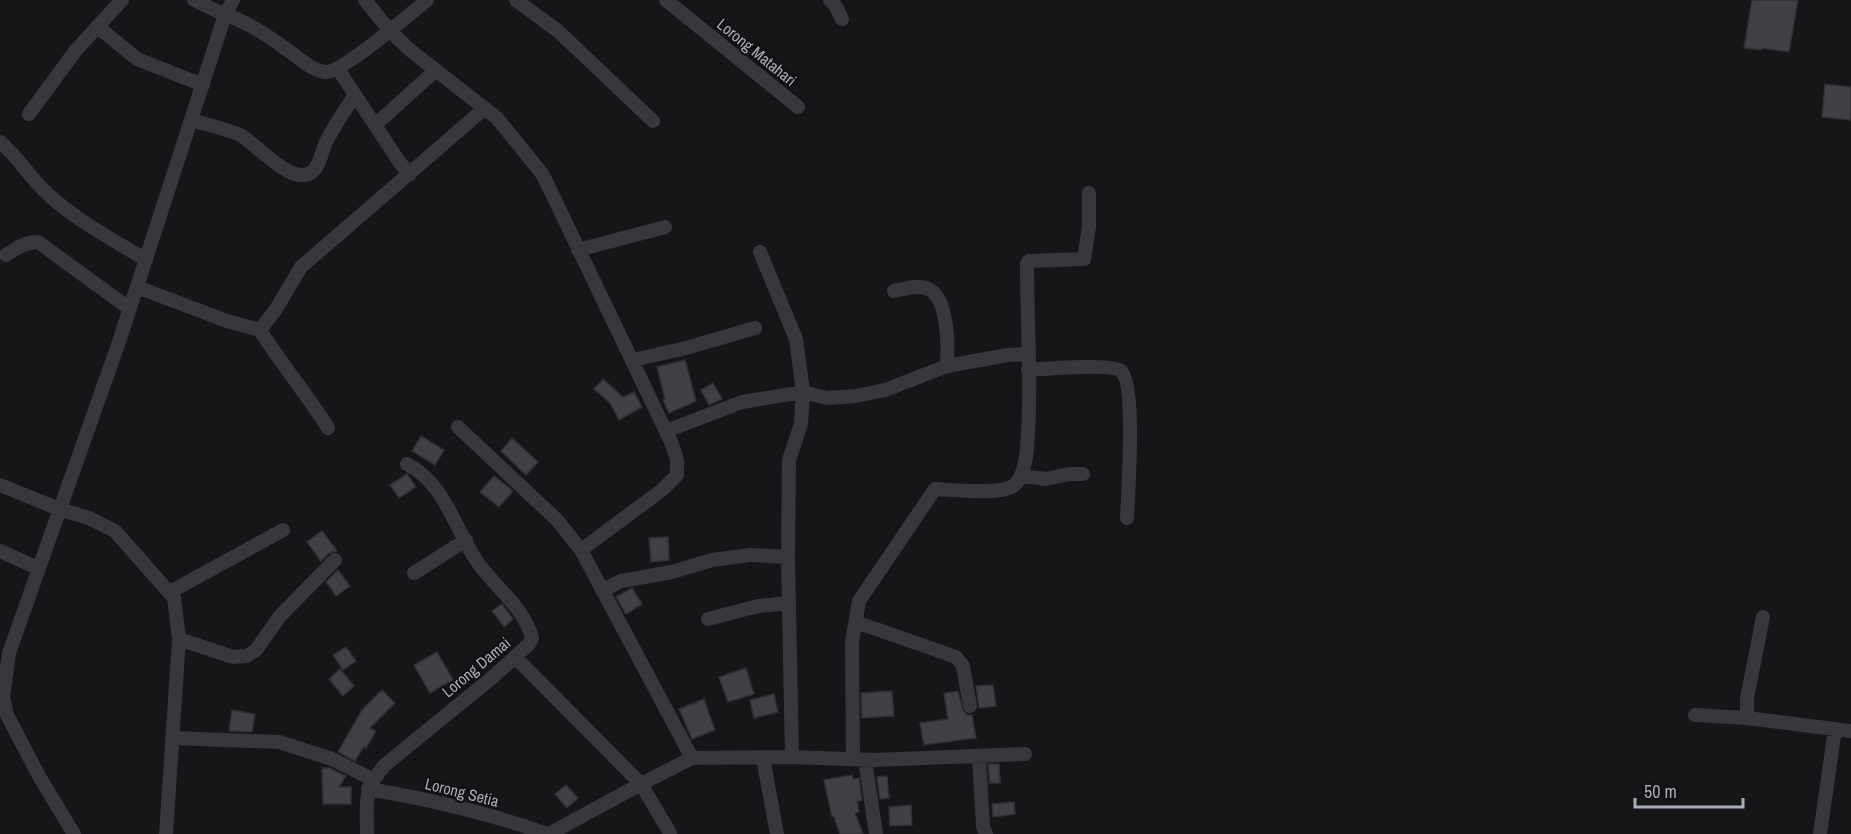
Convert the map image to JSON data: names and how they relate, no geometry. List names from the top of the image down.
{
  "streets": {
    "street": ["Lorong Matahari", "Lorong Damai", "Lorong Setia"]
  },
  "crossings": [
    ["Lorong Damai", "Lorong Setia"]
  ],
  "scale_bar": "50 m"
}
